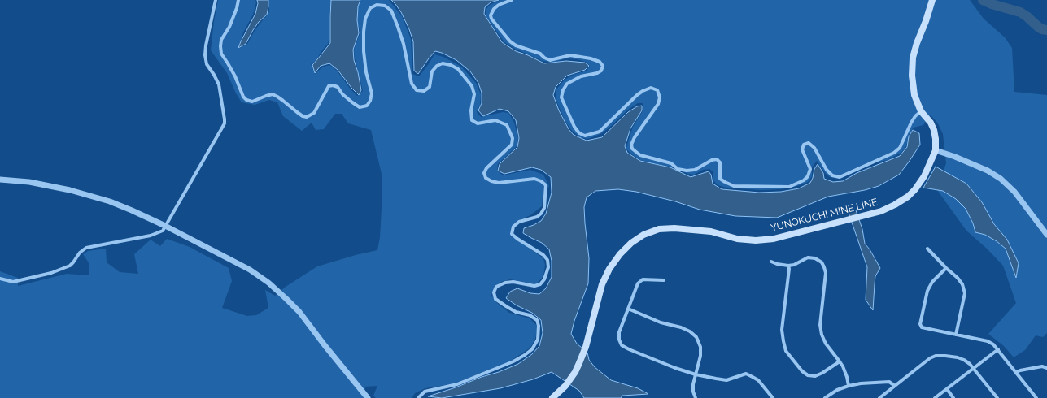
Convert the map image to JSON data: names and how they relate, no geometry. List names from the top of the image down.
{
  "streets": {
    "main road": ["YUNOKUCHI MINE LINE"]
  }
}
